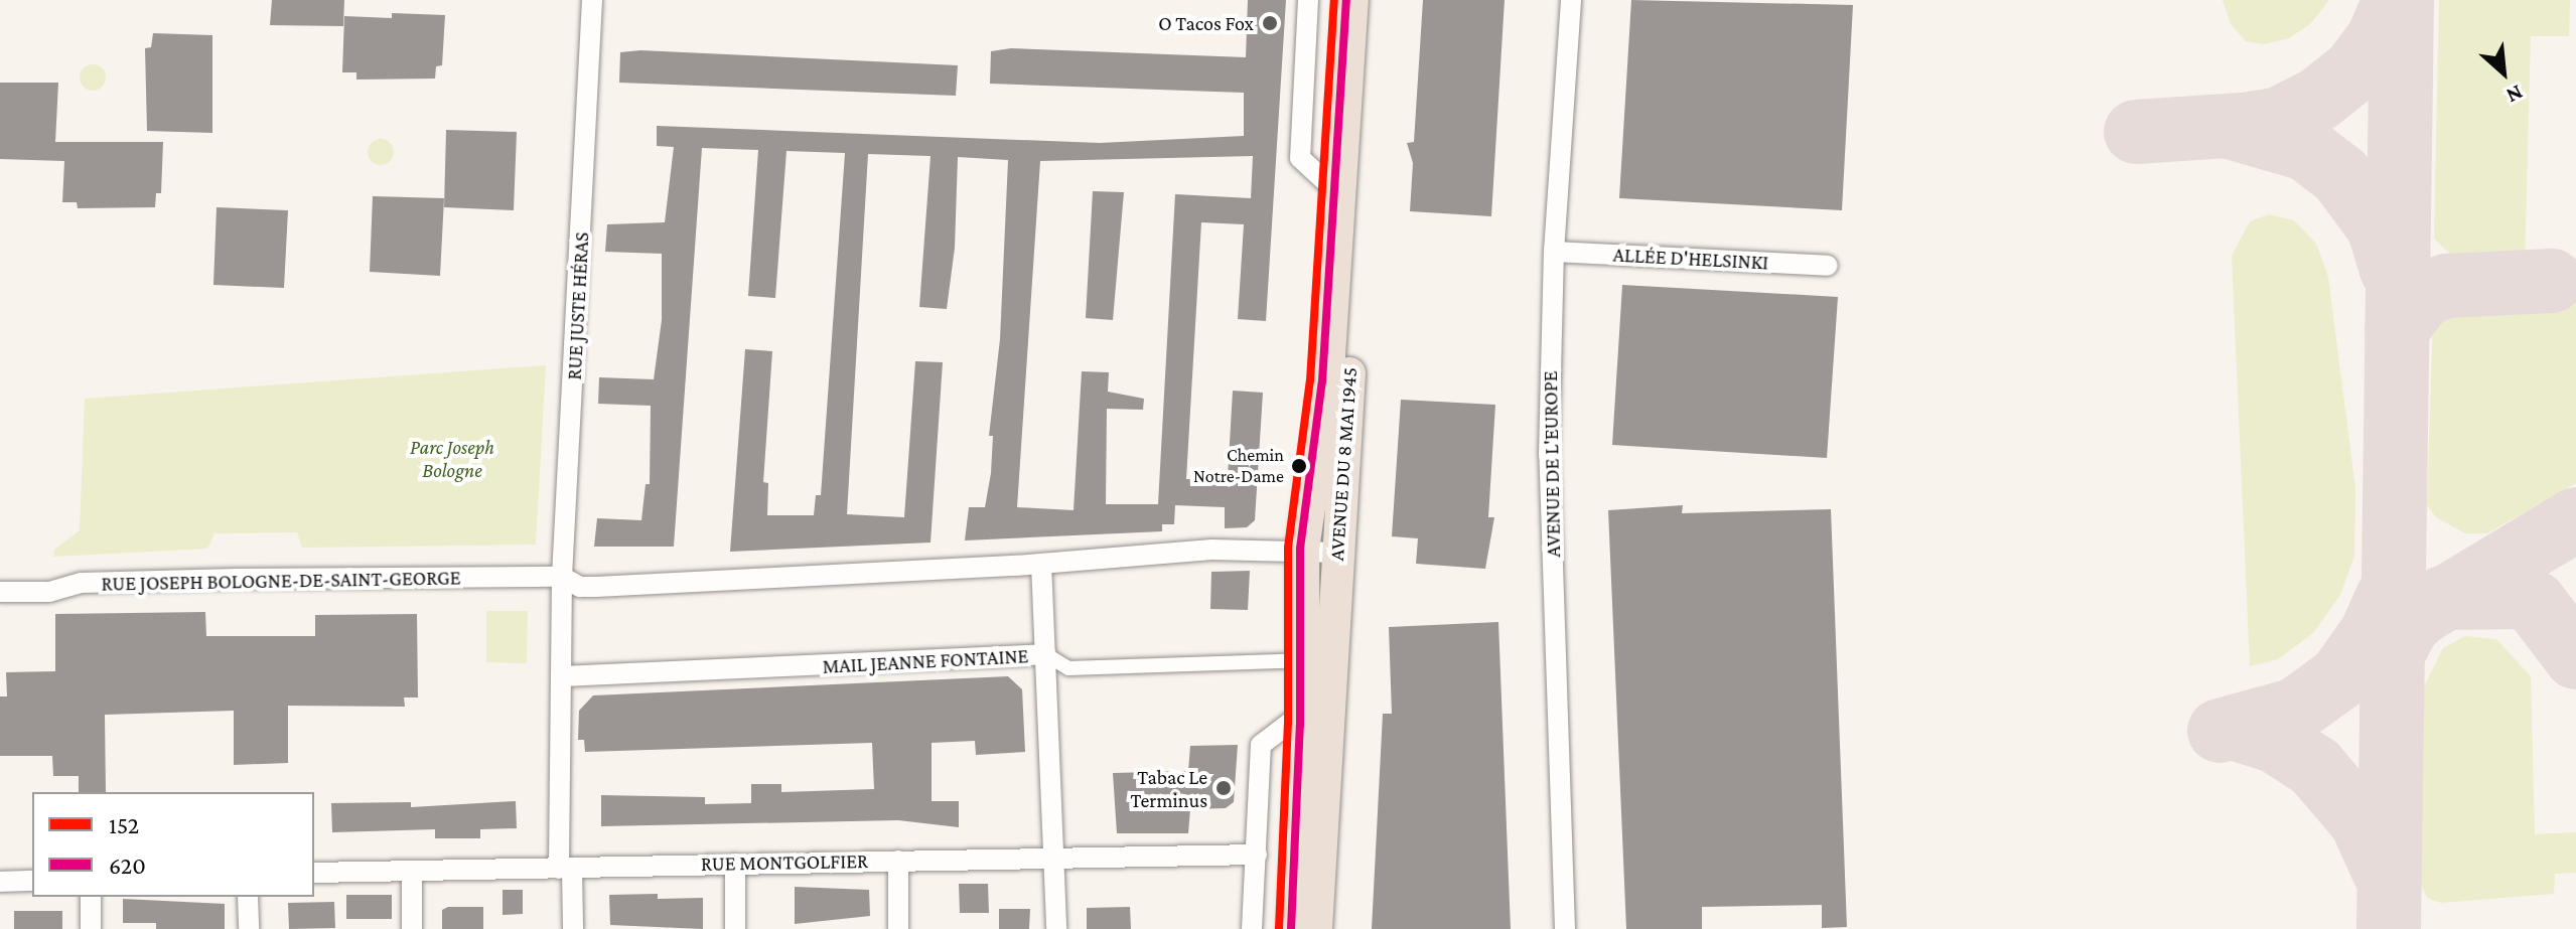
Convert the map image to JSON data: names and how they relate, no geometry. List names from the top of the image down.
{
  "streets": {
    "main road": ["AVENUE DU 8 MAI 1945"],
    "street": [
      "ALLÉE D'HELSINKI",
      "RUE JUSTE HÉRAS",
      "AVENUE DE L'EUROPE",
      "RUE JOSEPH BOLOGNE-DE-SAINT-GEORGE",
      "MAIL JEANNE FONTAINE",
      "RUE MONTGOLFIER"
    ]
  },
  "crossings": [
    ["ALLÉE D'HELSINKI", "AVENUE DE L'EUROPE"],
    ["RUE JUSTE HÉRAS", "RUE JOSEPH BOLOGNE-DE-SAINT-GEORGE"],
    ["RUE JUSTE HÉRAS", "MAIL JEANNE FONTAINE"],
    ["RUE JUSTE HÉRAS", "RUE MONTGOLFIER"]
  ],
  "parks": ["Parc Joseph Bologne"],
  "places": ["O Tacos Fox", "Chemin Notre-Dame", "Tabac Le Terminus"],
  "lines": ["transit line 152", "transit line 620"],
  "legend": ["152", "620"],
  "north": "bottom right"
}
